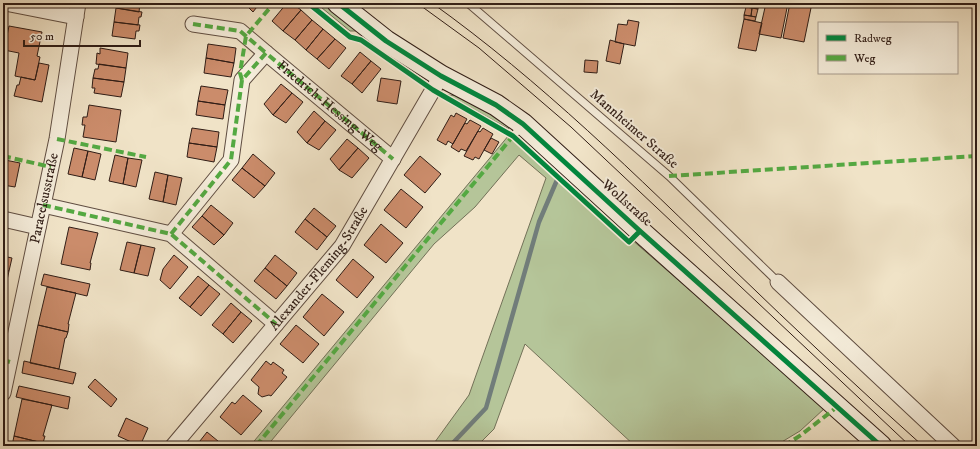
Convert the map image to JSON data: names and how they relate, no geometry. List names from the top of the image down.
{
  "streets": {
    "street": [
      "Friedrich-Hessing-Weg",
      "Paracelsusstraße",
      "Wollstraße",
      "Alexander-Fleming-Straße"
    ],
    "lane": ["Mannheimer Straße"]
  },
  "crossings": [
    ["Friedrich-Hessing-Weg", "Alexander-Fleming-Straße"],
    ["Wollstraße", "Alexander-Fleming-Straße"]
  ],
  "legend": ["Radweg", "Weg"],
  "scale_bar": "50 m"
}
